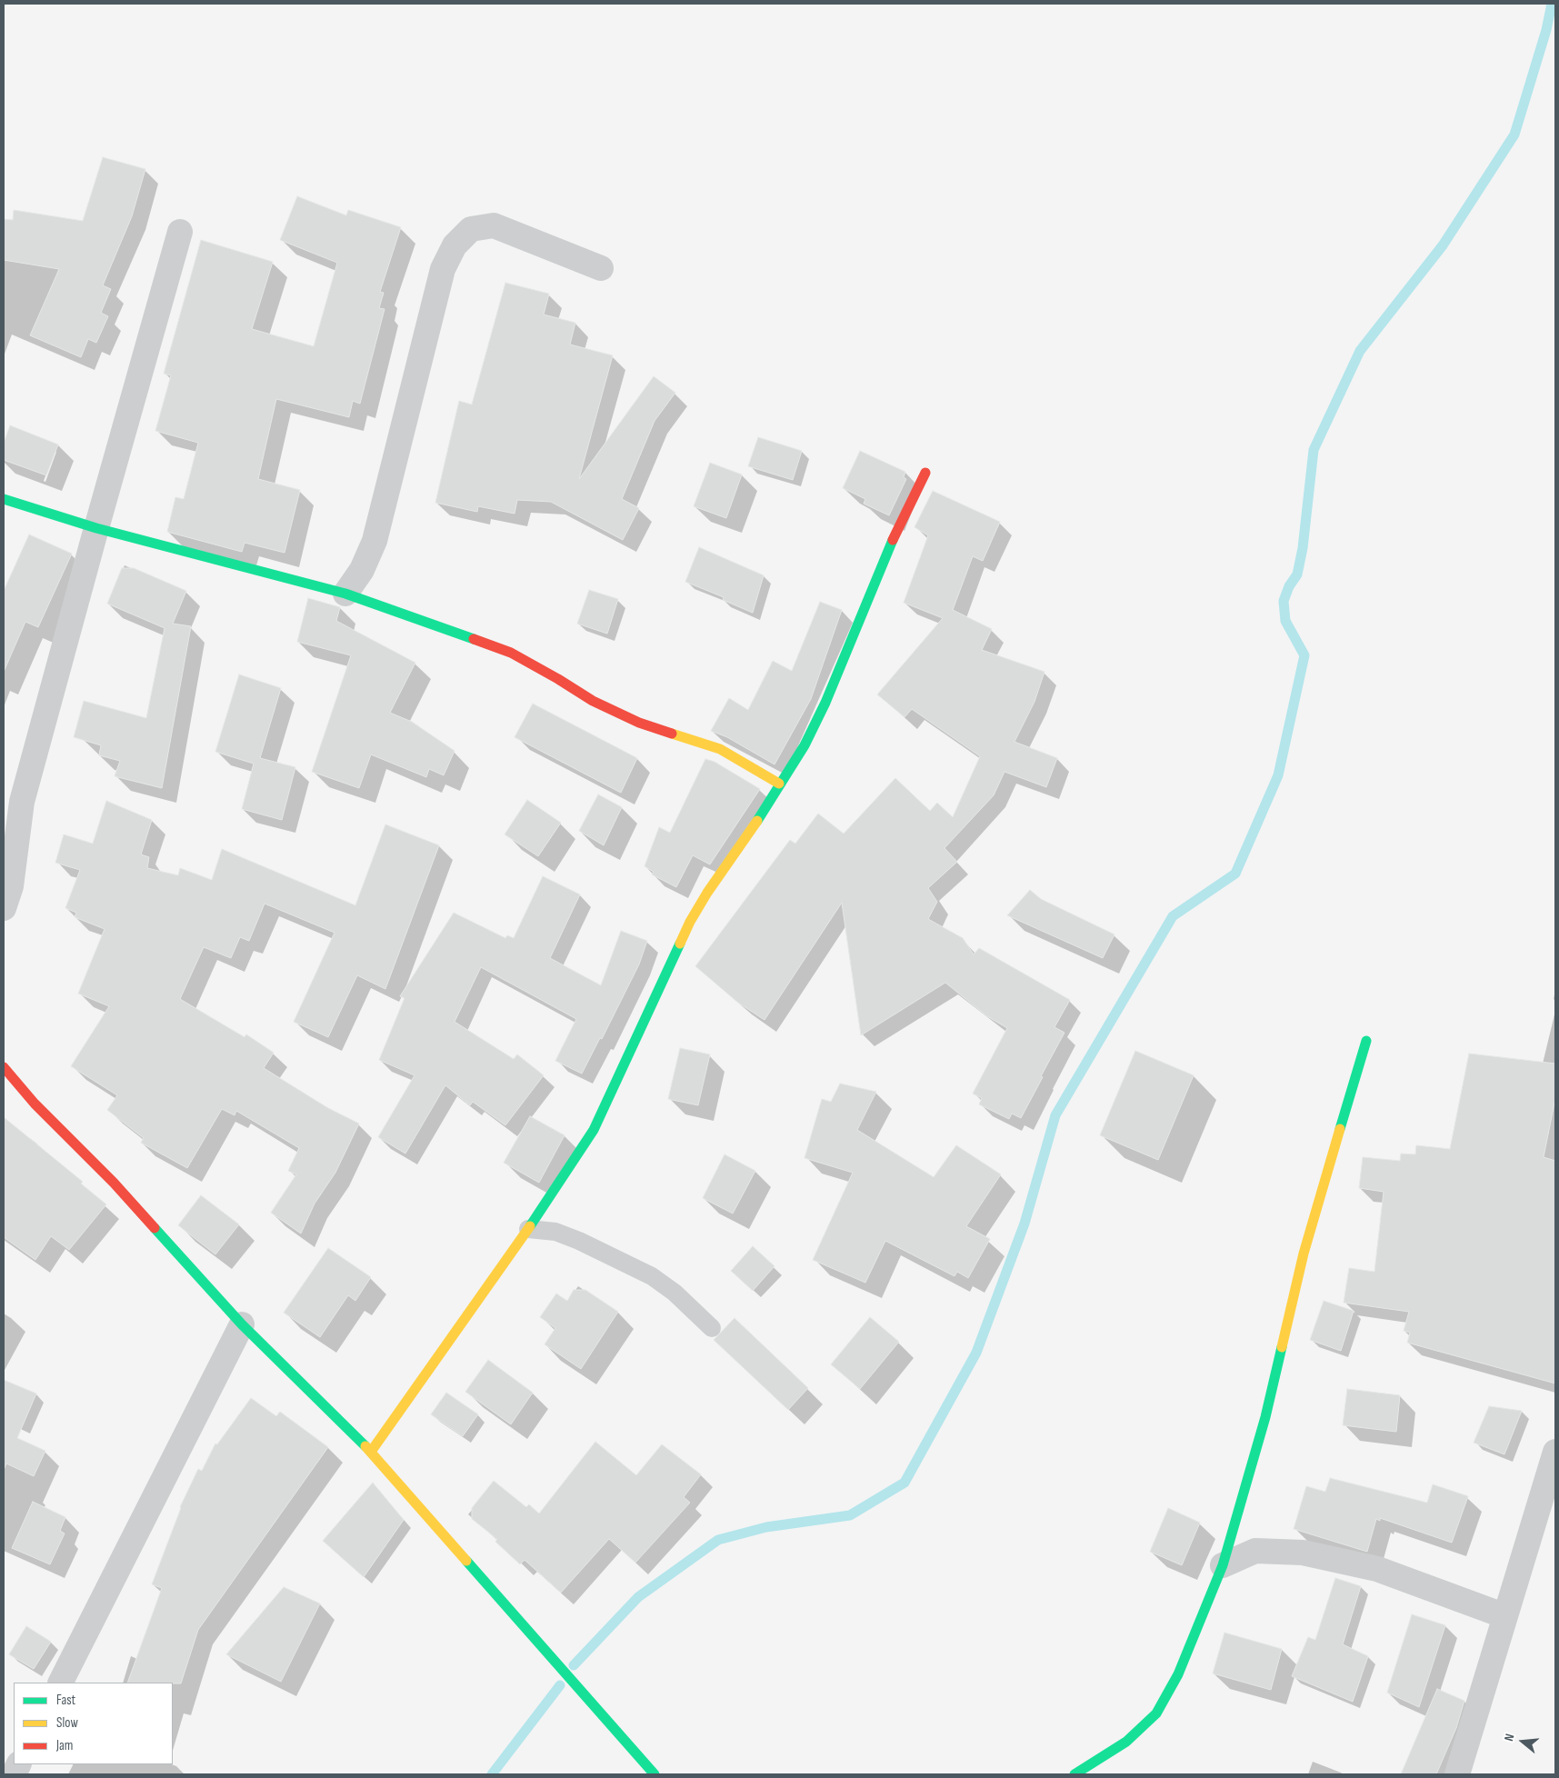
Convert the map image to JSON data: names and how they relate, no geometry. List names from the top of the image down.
{
  "legend": ["Fast", "Slow", "Jam"],
  "north": "left"
}
